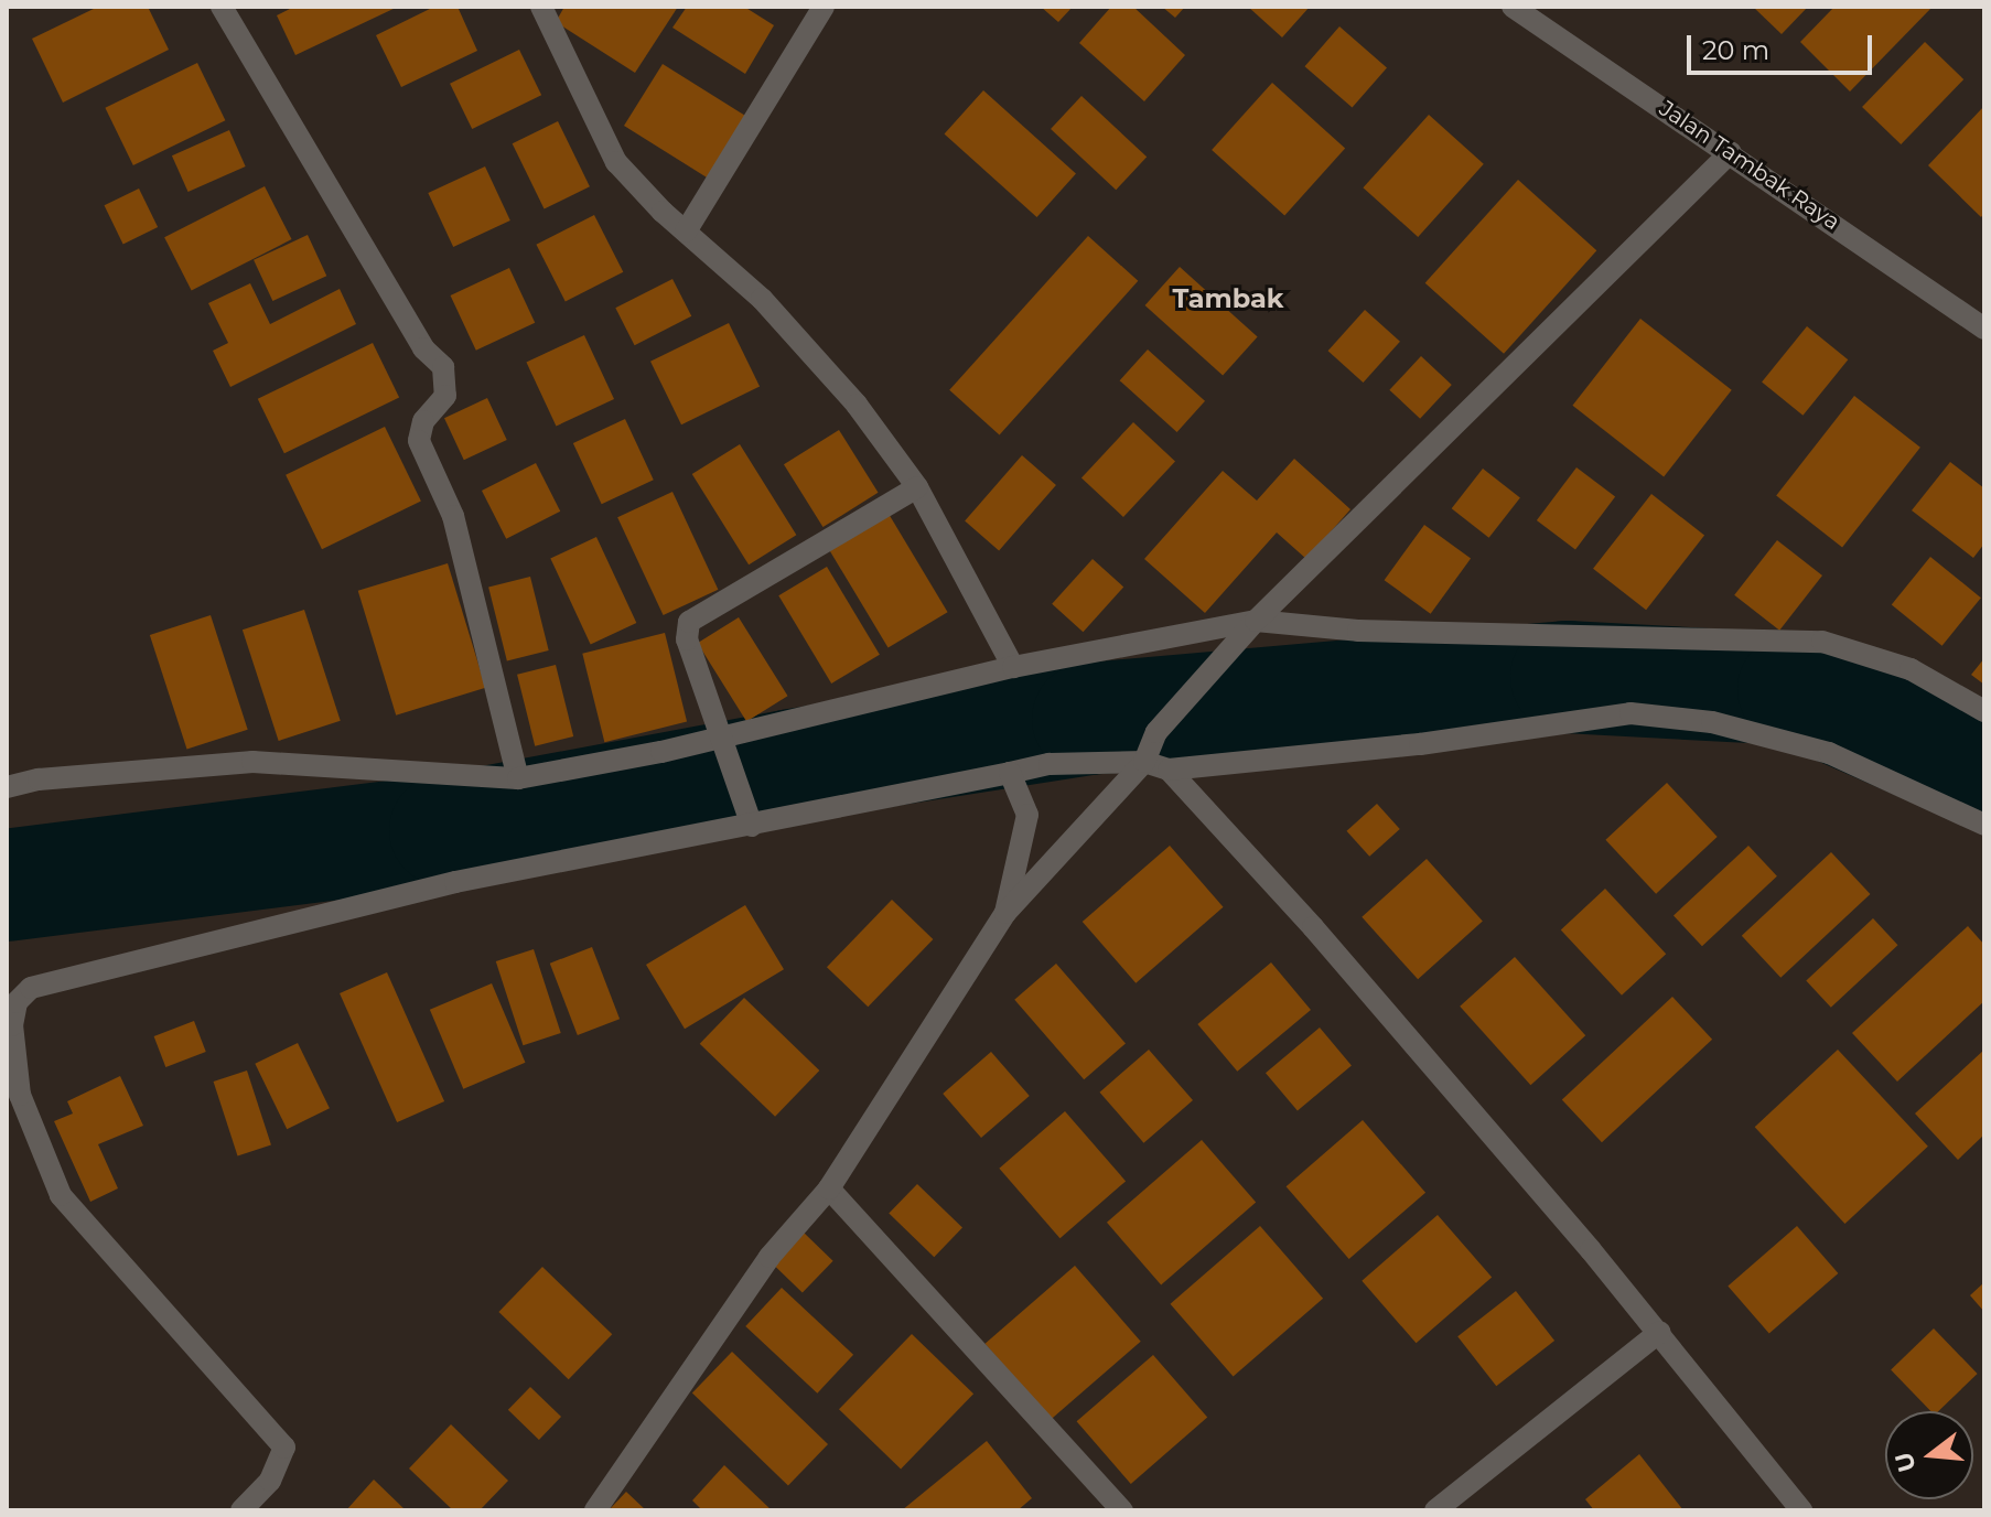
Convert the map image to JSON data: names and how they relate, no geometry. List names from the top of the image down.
{
  "streets": {
    "street": ["Jalan Tambak Raya"]
  },
  "districts": ["Tambak"],
  "scale_bar": "20 m",
  "north": "left"
}
